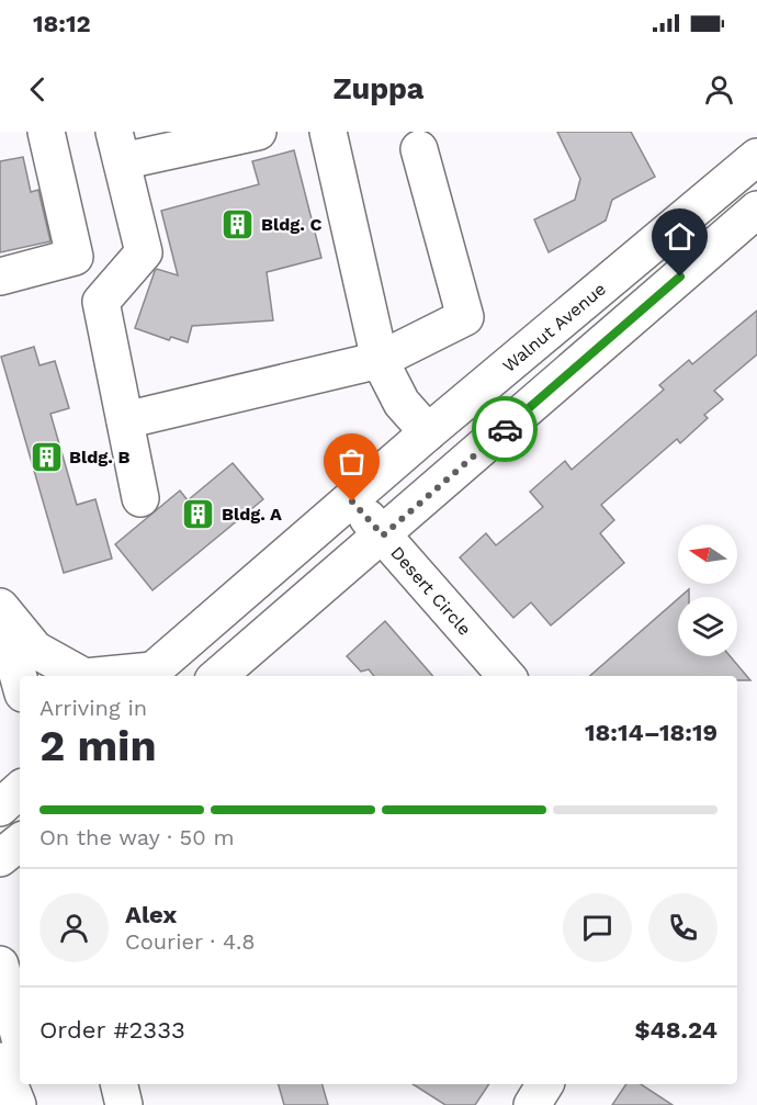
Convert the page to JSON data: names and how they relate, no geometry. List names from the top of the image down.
{
  "streets": {
    "main road": ["Walnut Avenue", "Desert Circle"]
  },
  "crossings": [
    ["Walnut Avenue", "Desert Circle"]
  ],
  "places": {
    "building": ["Bldg. C", "Bldg. B", "Bldg. A"]
  },
  "north": "left",
  "page": {
    "status": "18:12",
    "header": "Zuppa",
    "heading": ["2 min", "Arriving in", "18:14–18:19"],
    "panel": [
      "Alex",
      "Courier · 4.8",
      "Order #2333",
      "$48.24"
    ],
    "bar": "On the way · 50 m"
  }
}
